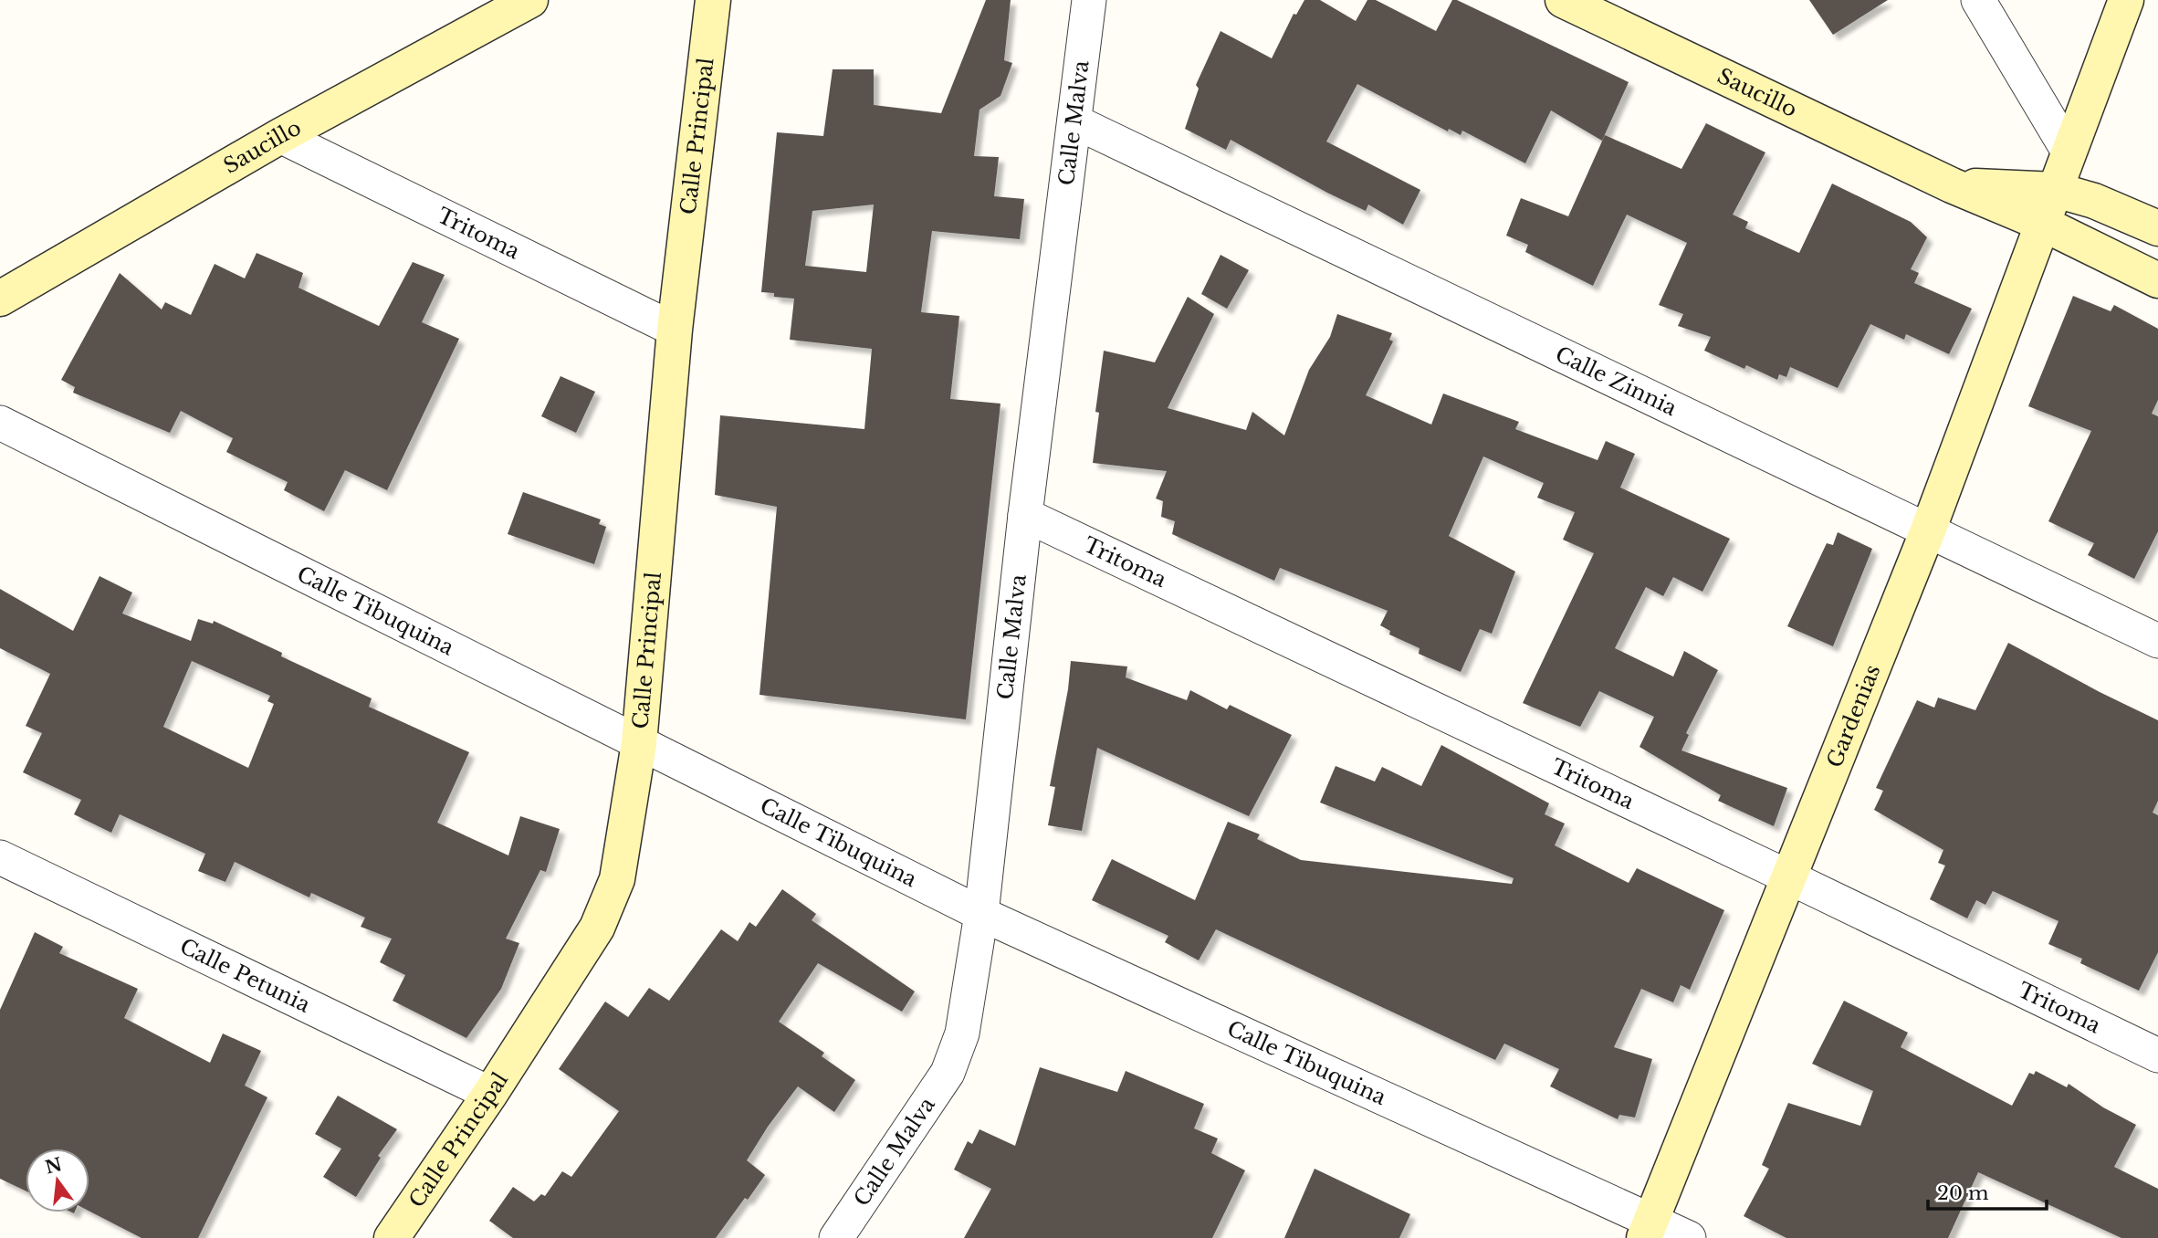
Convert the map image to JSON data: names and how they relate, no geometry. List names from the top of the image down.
{
  "streets": {
    "street": [
      "Saucillo",
      "Calle Malva",
      "Calle Principal",
      "Tritoma",
      "Calle Zinnia",
      "Calle Tibuquina",
      "Gardenias",
      "Calle Petunia"
    ]
  },
  "crossings": [
    ["Saucillo", "Tritoma"],
    ["Saucillo", "Gardenias"],
    ["Calle Malva", "Tritoma"],
    ["Calle Malva", "Calle Zinnia"],
    ["Calle Malva", "Calle Tibuquina"],
    ["Calle Principal", "Tritoma"],
    ["Calle Principal", "Calle Tibuquina"],
    ["Calle Principal", "Calle Petunia"],
    ["Tritoma", "Gardenias"],
    ["Calle Zinnia", "Gardenias"],
    ["Calle Tibuquina", "Gardenias"]
  ],
  "scale_bar": "20 m",
  "north": "top"
}
